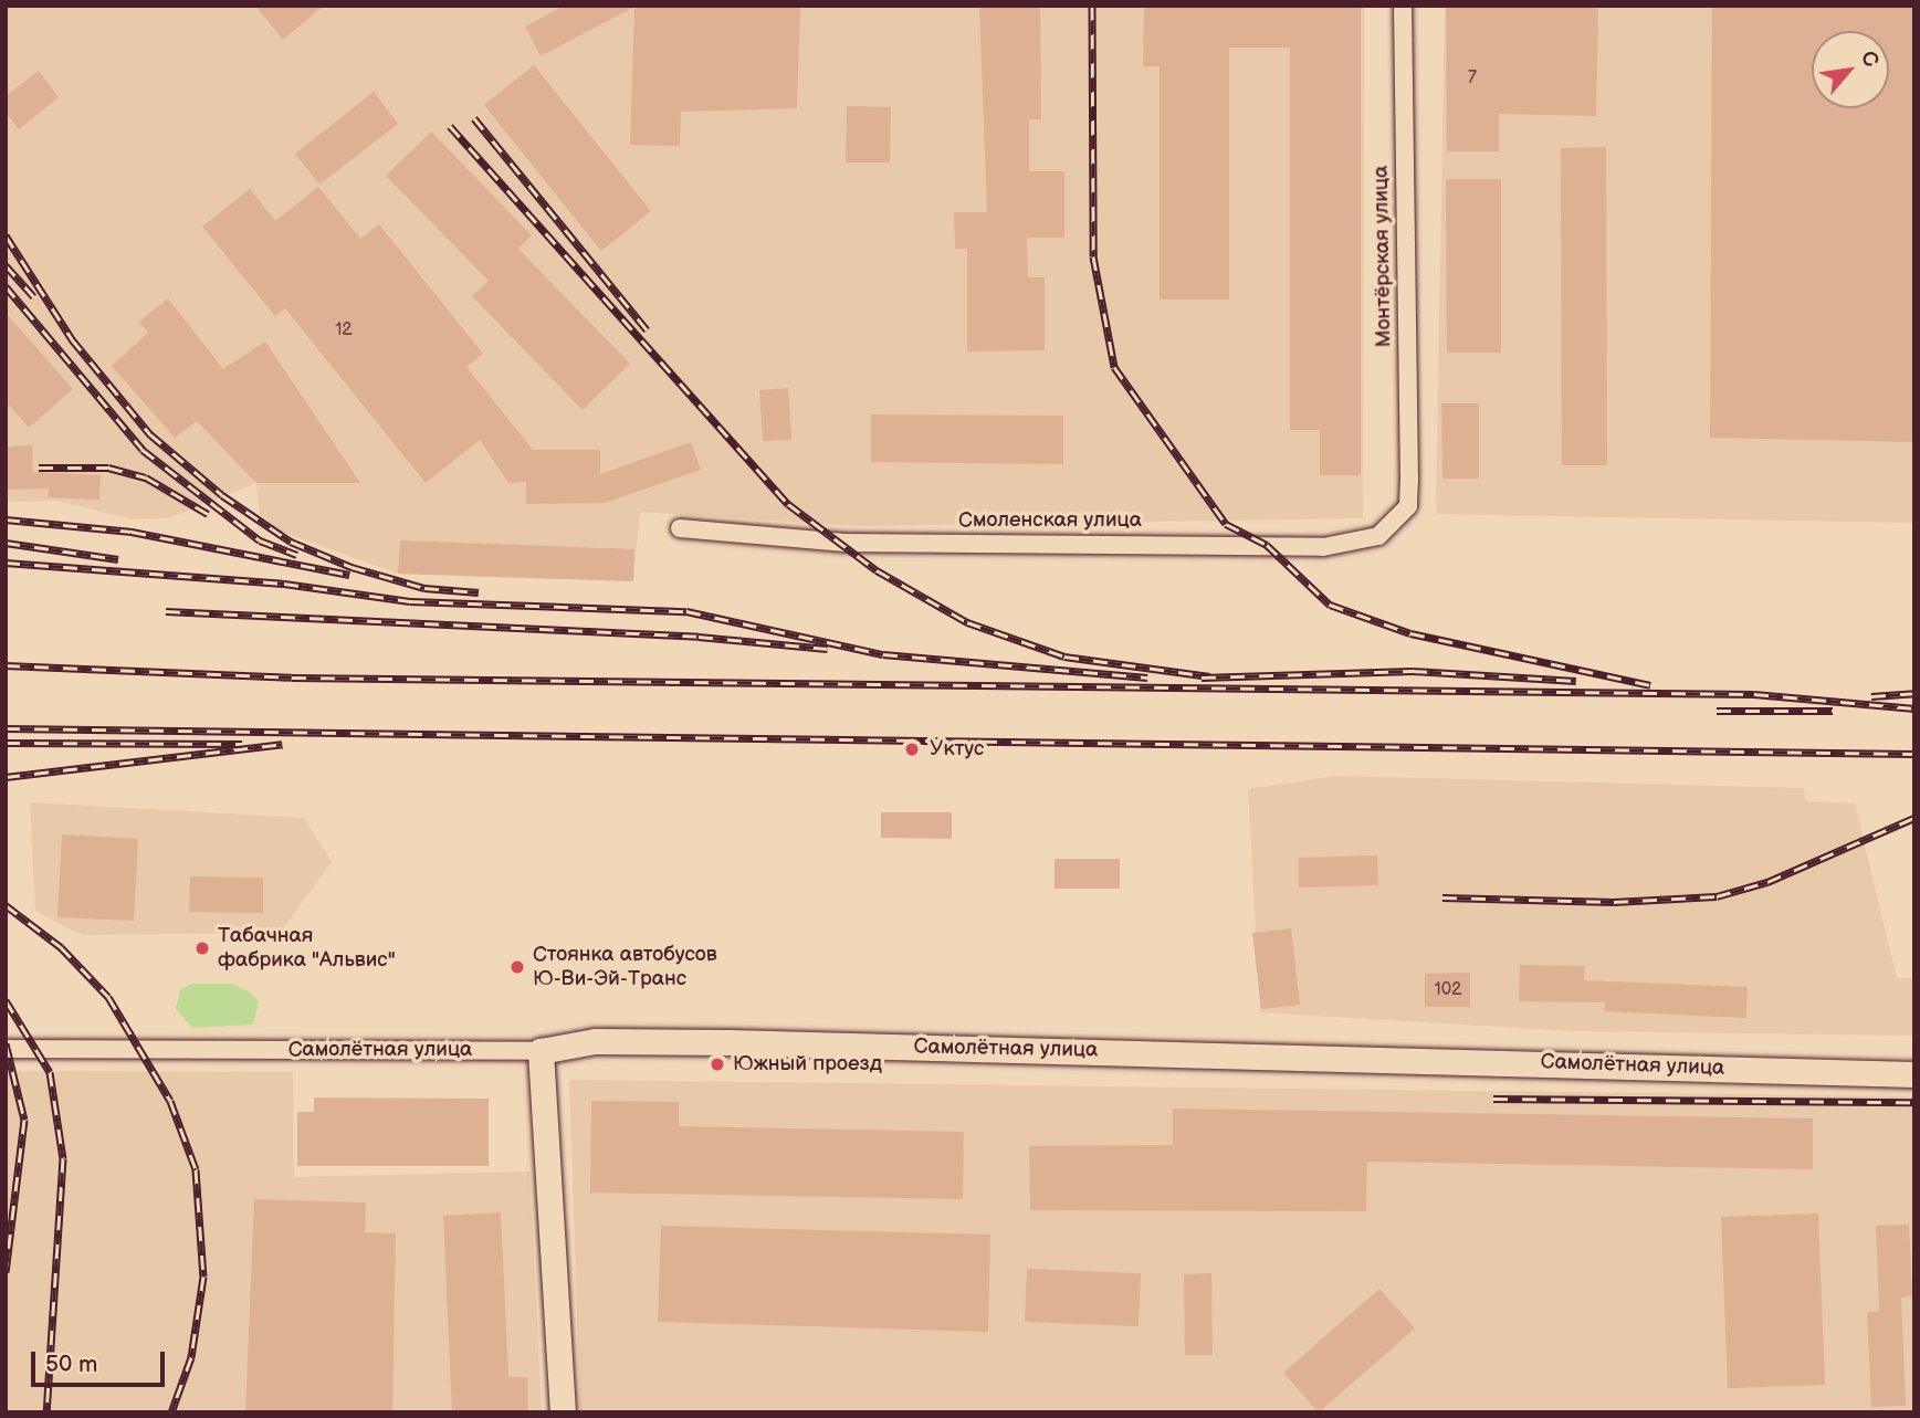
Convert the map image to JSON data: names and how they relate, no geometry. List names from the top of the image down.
{
  "streets": {
    "main road": ["Самолётная улица"],
    "street": ["Монтёрская улица", "Смоленская улица"]
  },
  "crossings": [
    ["Монтёрская улица", "Смоленская улица"]
  ],
  "places": [
    "Уктус",
    "Табачная фабрика \"Альвис\"",
    "Стоянка автобусов Ю-Ви-Эй-Транс",
    "Южный проезд"
  ],
  "house_numbers": ["7", "12", "102"],
  "scale_bar": "50 m",
  "north": "top right"
}
